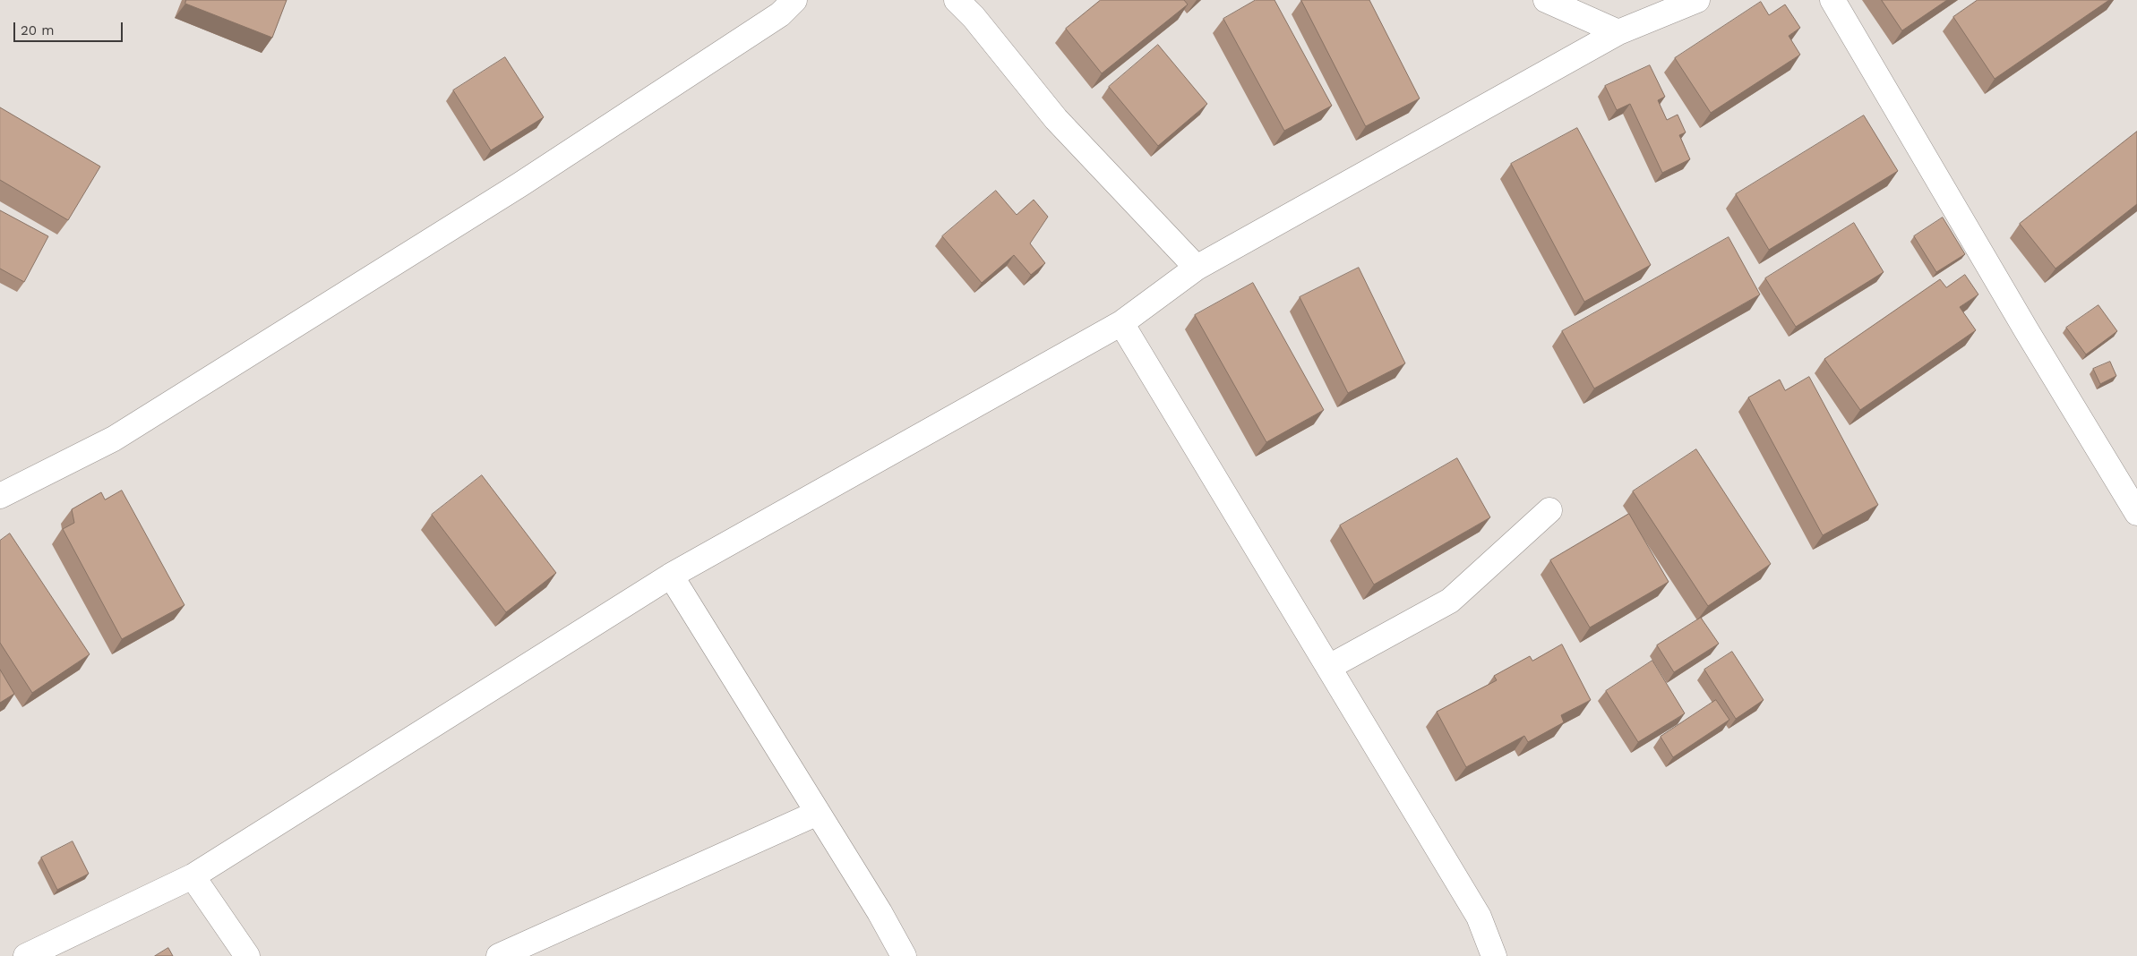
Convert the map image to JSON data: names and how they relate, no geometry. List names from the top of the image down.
{
  "scale_bar": "20 m"
}
